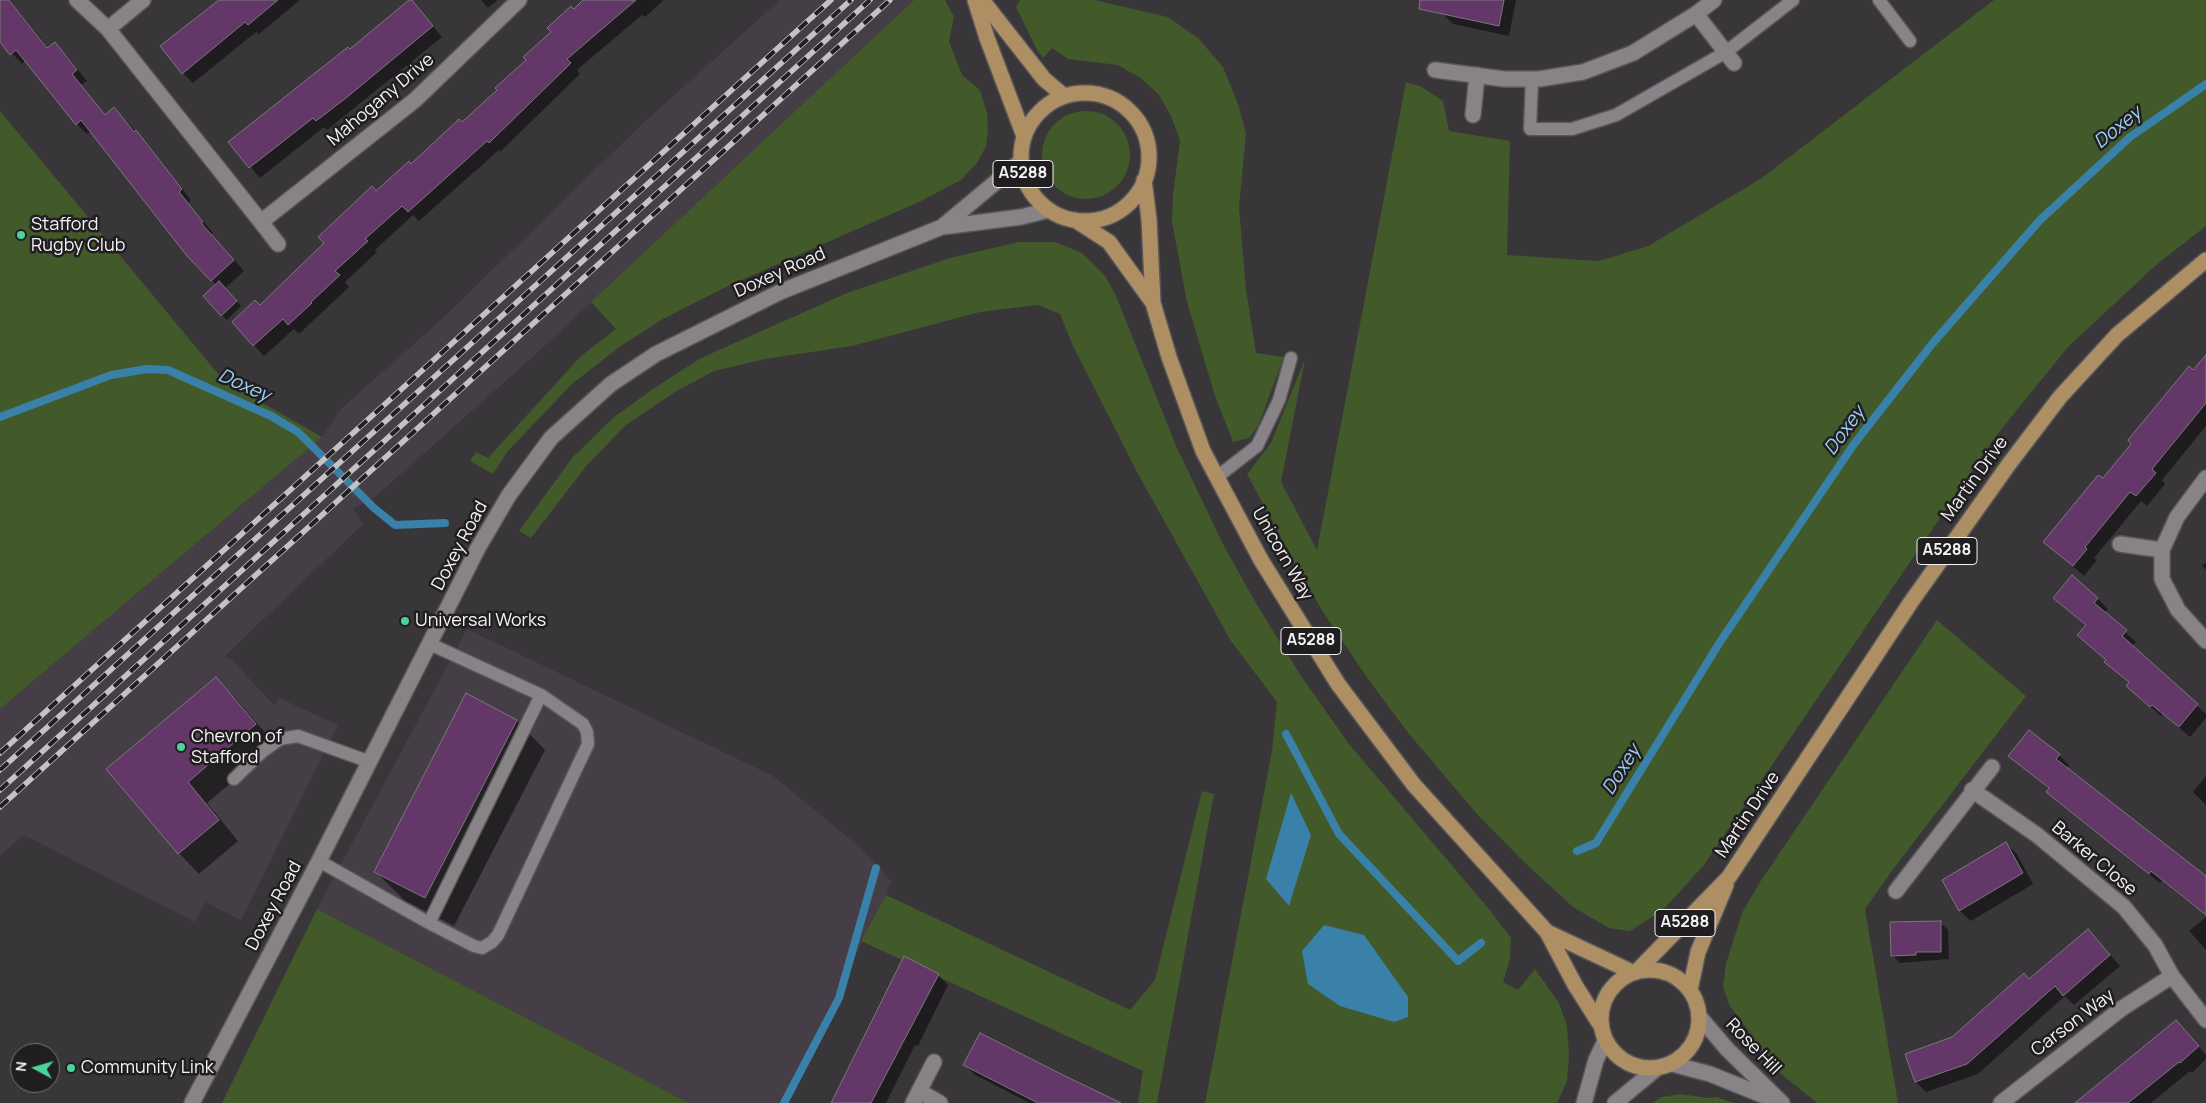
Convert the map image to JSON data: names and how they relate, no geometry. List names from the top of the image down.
{
  "streets": {
    "main road": ["A5288", "Martin Drive", "Unicorn Way"],
    "street": [
      "Mahogany Drive",
      "Doxey Road",
      "Barker Close",
      "Carson Way",
      "Rose Hill"
    ]
  },
  "crossings": [
    ["A5288", "Doxey Road"],
    ["A5288", "Martin Drive"],
    ["A5288", "Unicorn Way"],
    ["A5288", "Rose Hill"],
    ["Doxey Road", "Unicorn Way"],
    ["Martin Drive", "Unicorn Way"],
    ["Martin Drive", "Rose Hill"],
    ["Unicorn Way", "Rose Hill"],
    ["Barker Close", "Carson Way"]
  ],
  "water": ["Doxey"],
  "places": [
    "Stafford Rugby Club",
    "Universal Works",
    "Chevron of Stafford",
    "Community Link"
  ],
  "north": "left"
}
